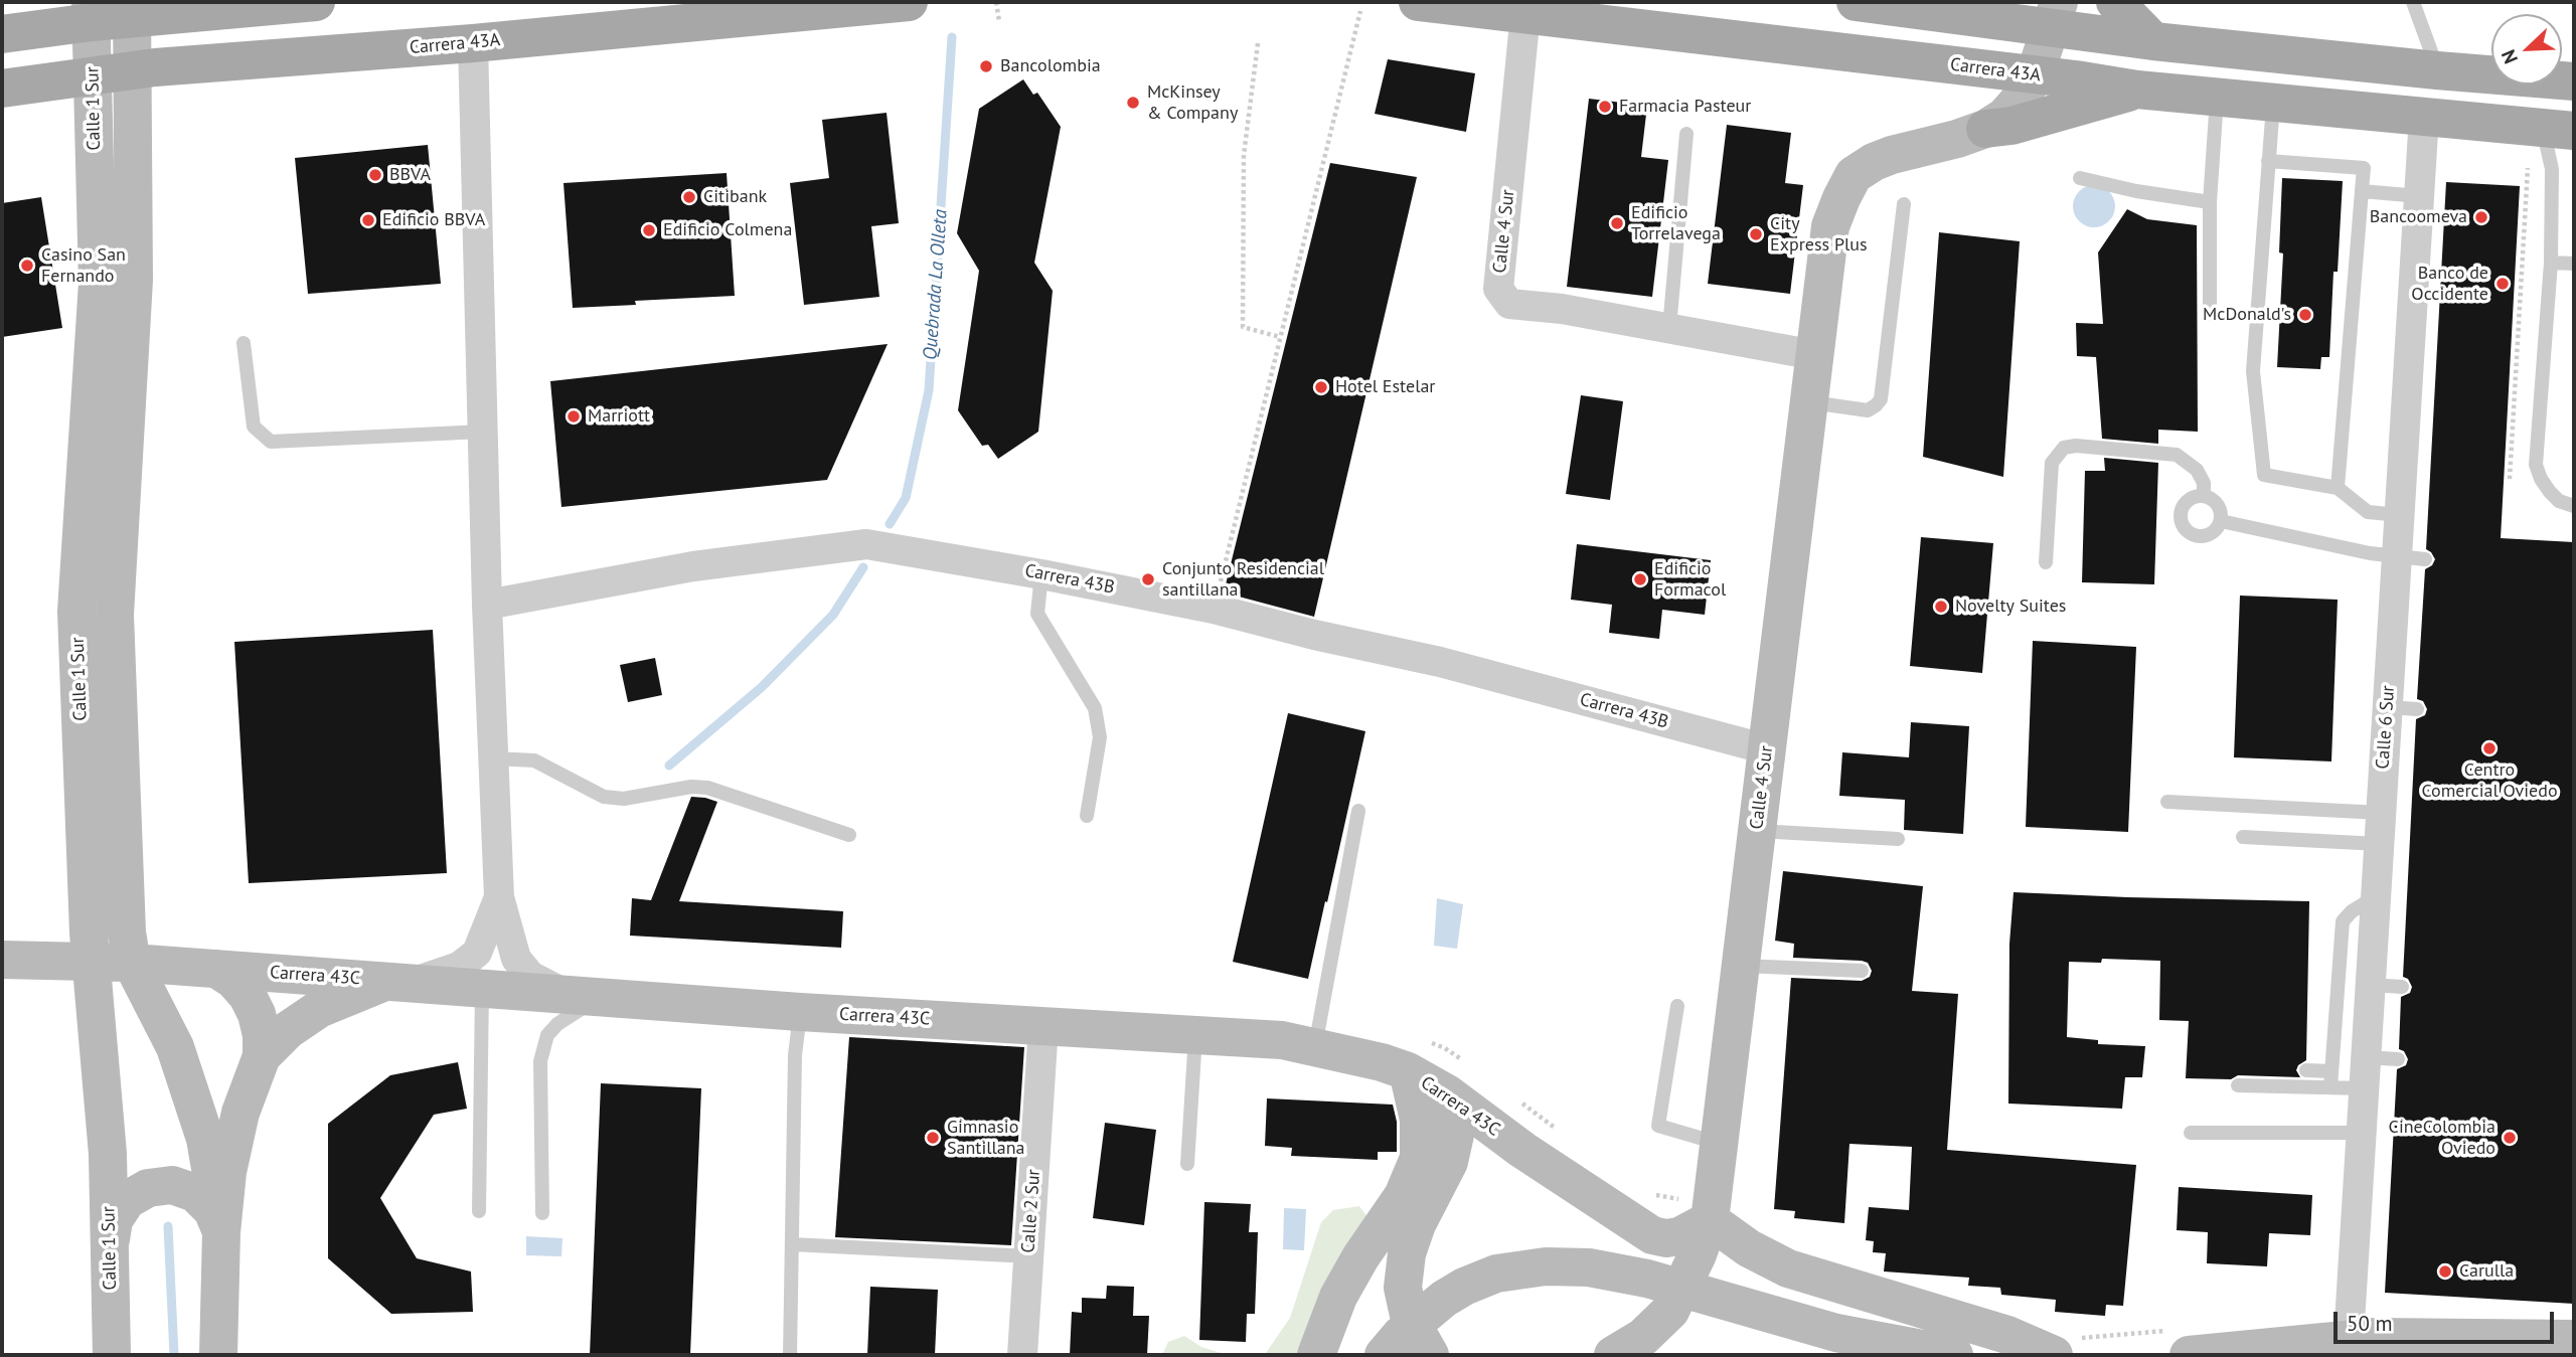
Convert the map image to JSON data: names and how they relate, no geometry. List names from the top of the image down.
{
  "streets": {
    "main road": ["Carrera 43A"],
    "street": [
      "Calle 1 Sur",
      "Calle 4 Sur",
      "Carrera 43B",
      "Calle 6 Sur",
      "Carrera 43C",
      "Calle 2 Sur"
    ]
  },
  "crossings": [
    ["Carrera 43A", "Calle 1 Sur"],
    ["Carrera 43A", "Calle 4 Sur"],
    ["Carrera 43A", "Calle 6 Sur"],
    ["Calle 1 Sur", "Carrera 43C"],
    ["Calle 4 Sur", "Carrera 43B"],
    ["Calle 4 Sur", "Carrera 43C"],
    ["Carrera 43C", "Calle 2 Sur"]
  ],
  "water": ["Quebrada La Olleta"],
  "places": [
    "Bancolombia",
    "McKinsey & Company",
    "Farmacia Pasteur",
    "BBVA",
    "Citibank",
    "Bancoomeva",
    "Edificio BBVA",
    "Edificio Torrelavega",
    "Edificio Colmena",
    "City Express Plus",
    "Casino San Fernando",
    "Banco de Occidente",
    "McDonald's",
    "Hotel Estelar",
    "Marriott",
    "Conjunto Residencial santillana",
    "Edificio Formacol",
    "Novelty Suites",
    "Centro Comercial Oviedo",
    "Gimnasio Santillana",
    "CineColombia Oviedo",
    "Carulla"
  ],
  "scale_bar": "50 m",
  "north": "bottom left"
}
